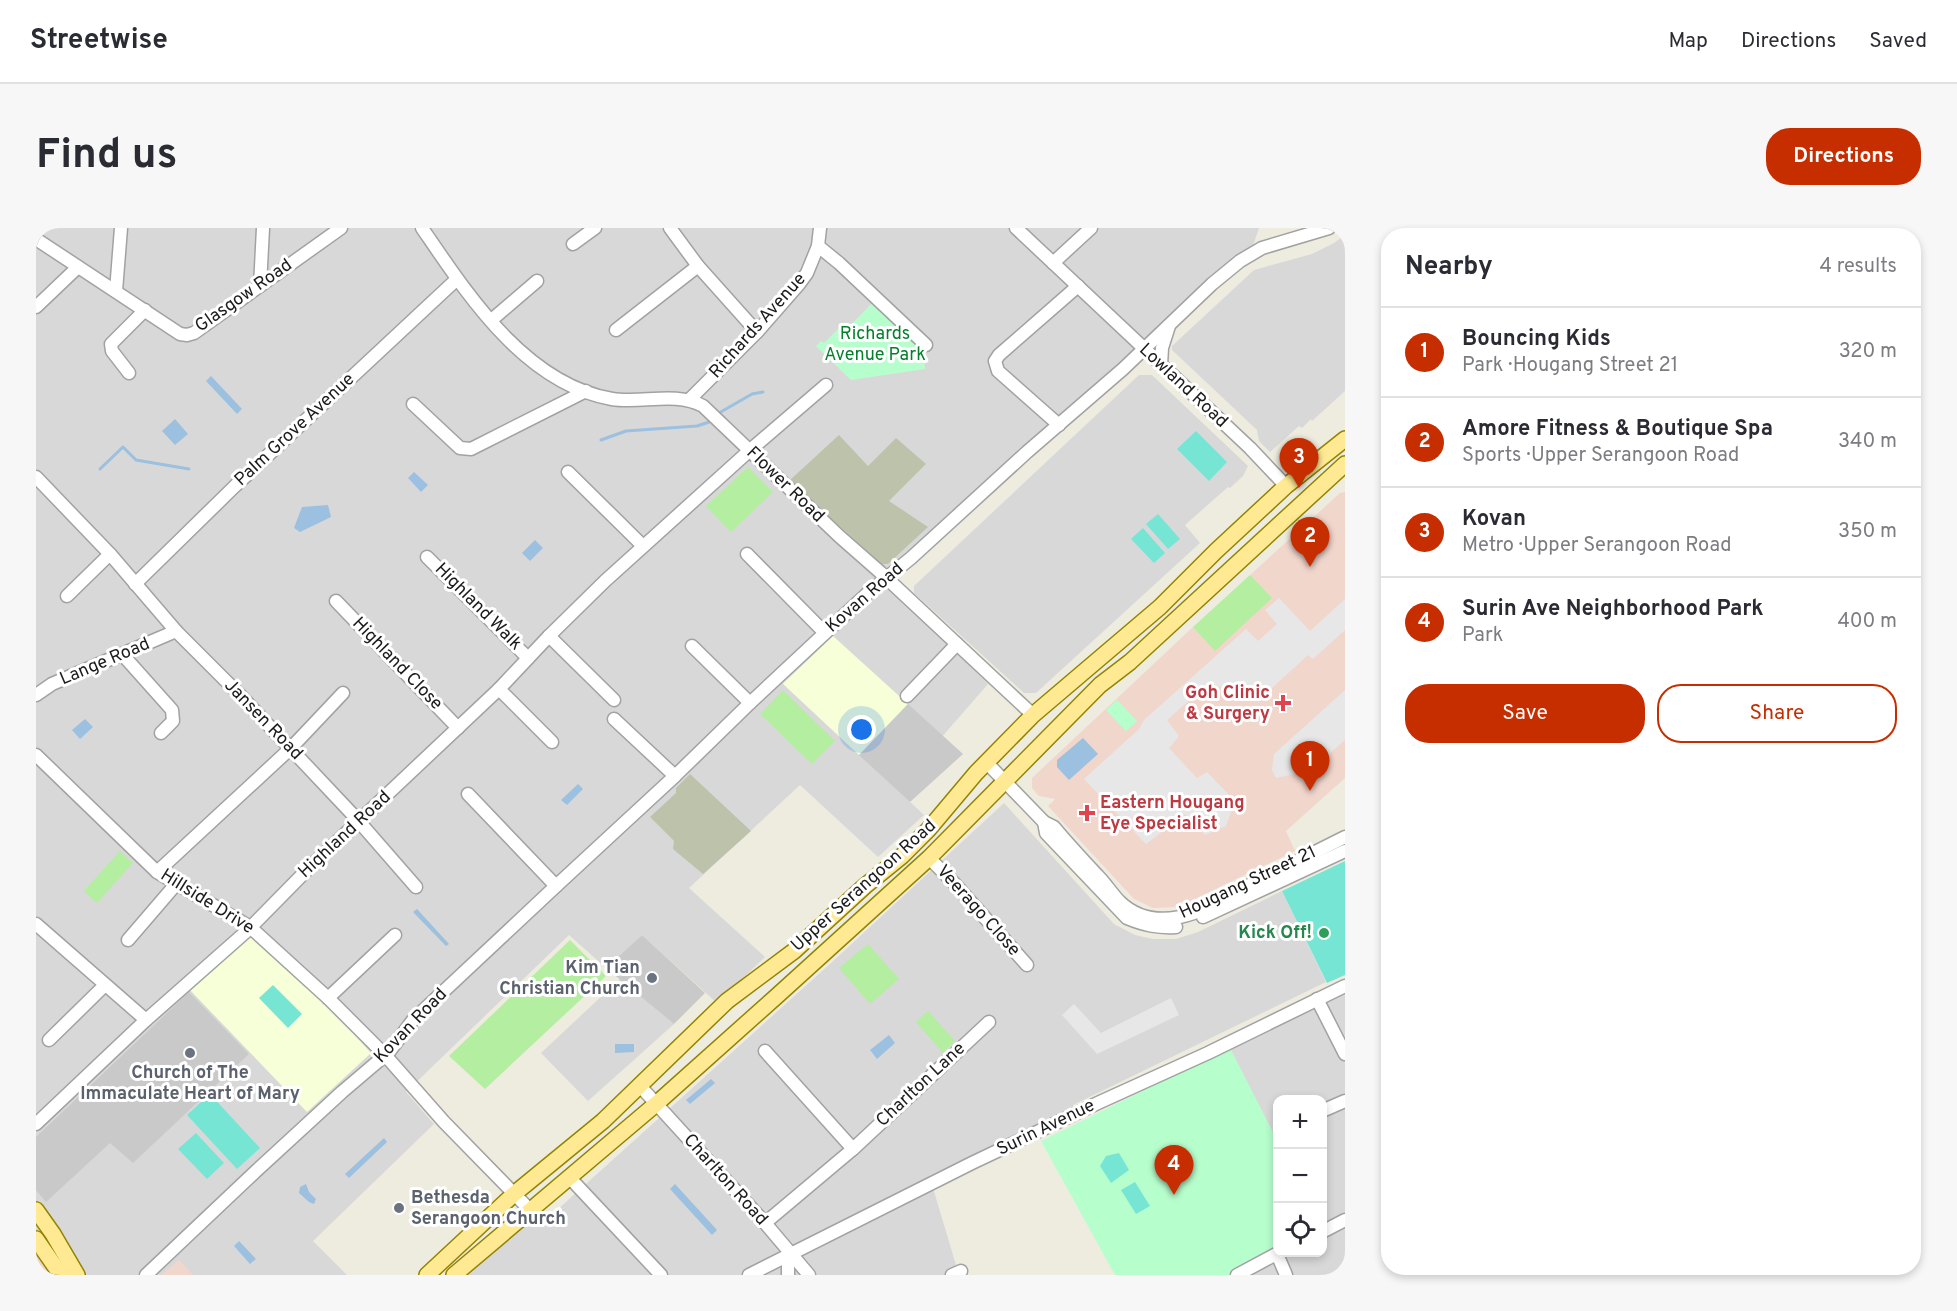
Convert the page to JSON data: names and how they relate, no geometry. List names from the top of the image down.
{
  "streets": {
    "main road": ["Upper Serangoon Road"],
    "street": [
      "Glasgow Road",
      "Richards Avenue",
      "Lowland Road",
      "Palm Grove Avenue",
      "Flower Road",
      "Kovan Road",
      "Highland Walk",
      "Lange Road",
      "Highland Close",
      "Jansen Road",
      "Highland Road",
      "Hougang Street 21",
      "Hillside Drive",
      "Veerago Close",
      "Charlton Lane",
      "Surin Avenue",
      "Charlton Road"
    ]
  },
  "crossings": [
    ["Richards Avenue", "Flower Road"],
    ["Lowland Road", "Kovan Road"],
    ["Lowland Road", "Upper Serangoon Road"],
    ["Palm Grove Avenue", "Flower Road"],
    ["Palm Grove Avenue", "Jansen Road"],
    ["Flower Road", "Kovan Road"],
    ["Flower Road", "Highland Road"],
    ["Flower Road", "Upper Serangoon Road"],
    ["Kovan Road", "Hillside Drive"],
    ["Highland Walk", "Highland Road"],
    ["Lange Road", "Jansen Road"],
    ["Highland Close", "Highland Road"],
    ["Jansen Road", "Highland Road"],
    ["Highland Road", "Hillside Drive"],
    ["Hougang Street 21", "Upper Serangoon Road"],
    ["Upper Serangoon Road", "Hillside Drive"],
    ["Upper Serangoon Road", "Veerago Close"],
    ["Upper Serangoon Road", "Charlton Road"],
    ["Charlton Lane", "Charlton Road"],
    ["Surin Avenue", "Charlton Road"]
  ],
  "parks": ["Richards Avenue Park"],
  "places": {
    "health": ["Goh Clinic & Surgery", "Eastern Hougang Eye Specialist"],
    "other": [
      "Kick Off!",
      "Kim Tian Christian Church",
      "Church of The Immaculate Heart of Mary",
      "Bethesda Serangoon Church"
    ]
  },
  "page": {
    "header": "Streetwise",
    "nav": ["Map", "Directions", "Saved"],
    "buttons": [
      "Directions",
      ["Save", "Share"]
    ],
    "title": "Find us",
    "heading": ["Nearby", "4 results"],
    "list": [
      {
        "mark": "1",
        "name": "Bouncing Kids",
        "note": "Park · Hougang Street 21",
        "value": "320 m"
      },
      {
        "mark": "2",
        "name": "Amore Fitness & Boutique Spa",
        "note": "Sports · Upper Serangoon Road",
        "value": "340 m"
      },
      {
        "mark": "3",
        "name": "Kovan",
        "note": "Metro · Upper Serangoon Road",
        "value": "350 m"
      },
      {
        "mark": "4",
        "name": "Surin Ave Neighborhood Park",
        "note": "Park",
        "value": "400 m"
      }
    ],
    "pins": [
      "3",
      "2",
      "1",
      "4"
    ],
    "map_buttons": ["+", "−"]
  }
}
